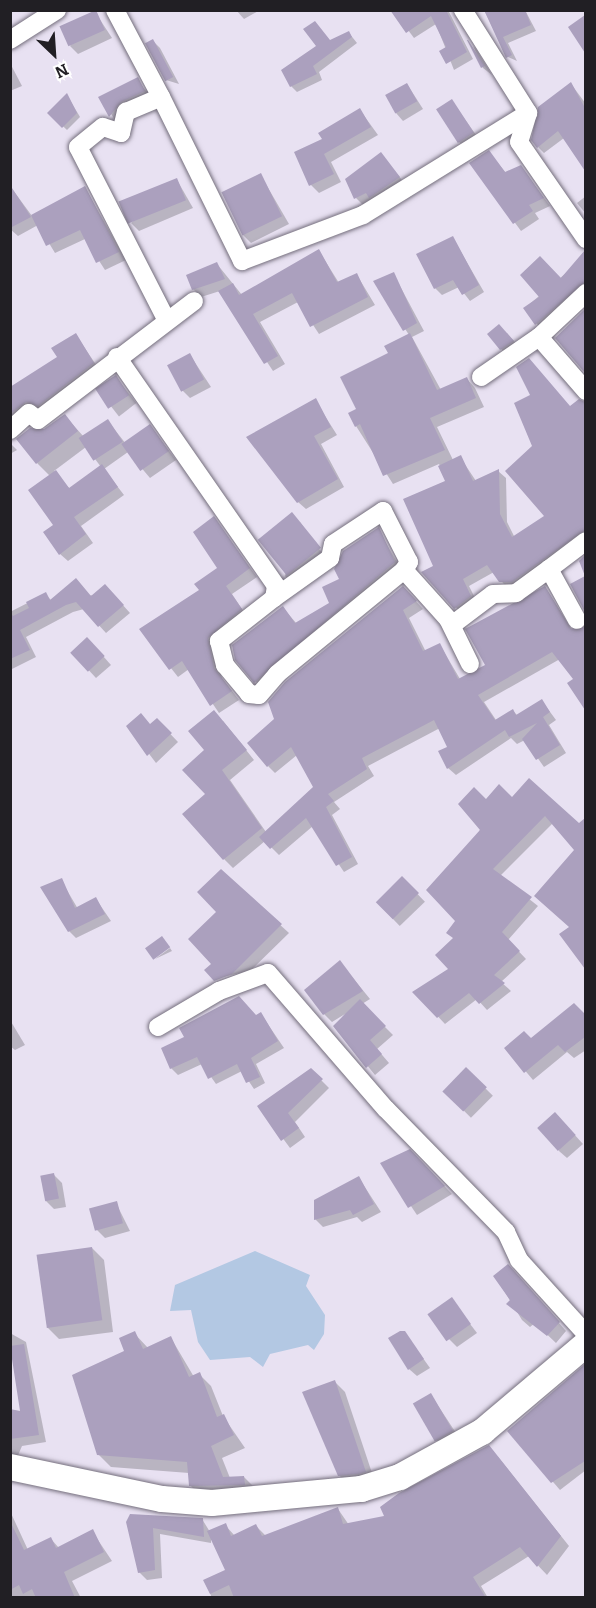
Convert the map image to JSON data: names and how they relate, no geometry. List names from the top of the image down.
{
  "north": "bottom right"
}
